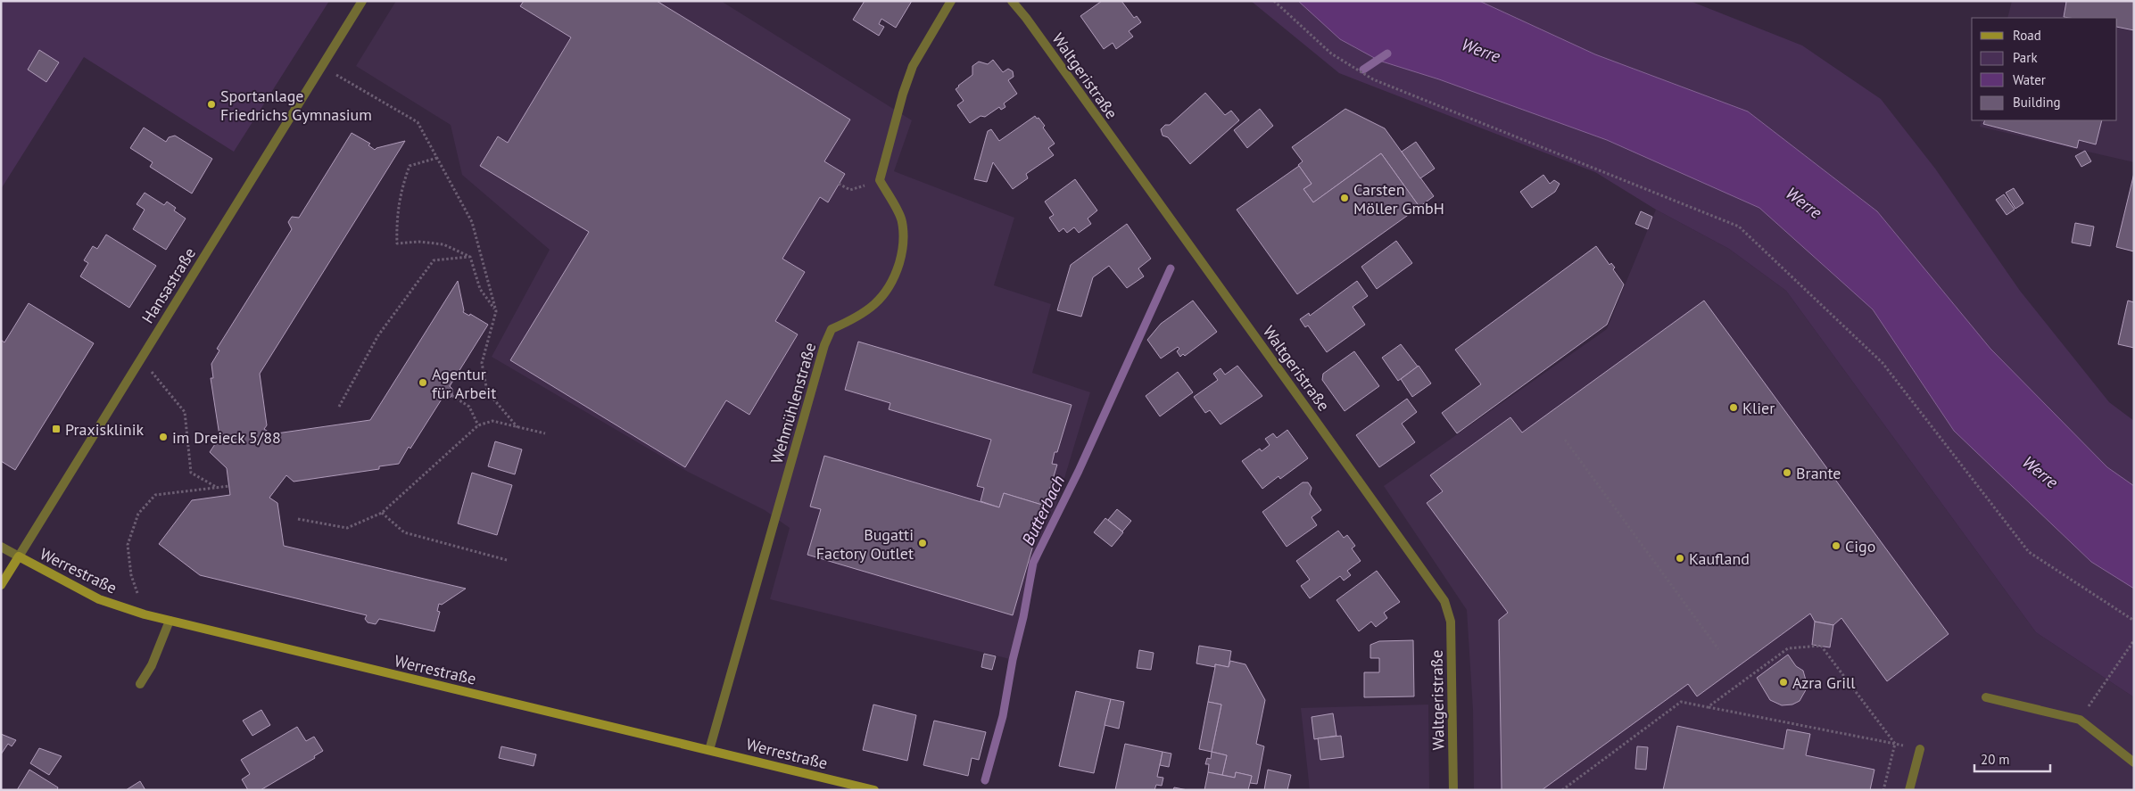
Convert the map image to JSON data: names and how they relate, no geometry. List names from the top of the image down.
{
  "streets": {
    "main road": ["Hansastraße", "Werrestraße"],
    "street": ["Waltgeristraße", "Wehmühlenstraße"]
  },
  "crossings": [
    ["Hansastraße", "Werrestraße"],
    ["Wehmühlenstraße", "Werrestraße"]
  ],
  "water": ["Werre", "Butterbach"],
  "places": {
    "other": [
      "Sportanlage Friedrichs Gymnasium",
      "Carsten Möller GmbH",
      "Agentur für Arbeit",
      "Klier",
      "im Dreieck 5/88",
      "Brante",
      "Bugatti Factory Outlet",
      "Cigo",
      "Kaufland",
      "Azra Grill"
    ],
    "transit": ["Praxisklinik"]
  },
  "legend": [
    "Road",
    "Park",
    "Water",
    "Building"
  ],
  "scale_bar": "20 m"
}
